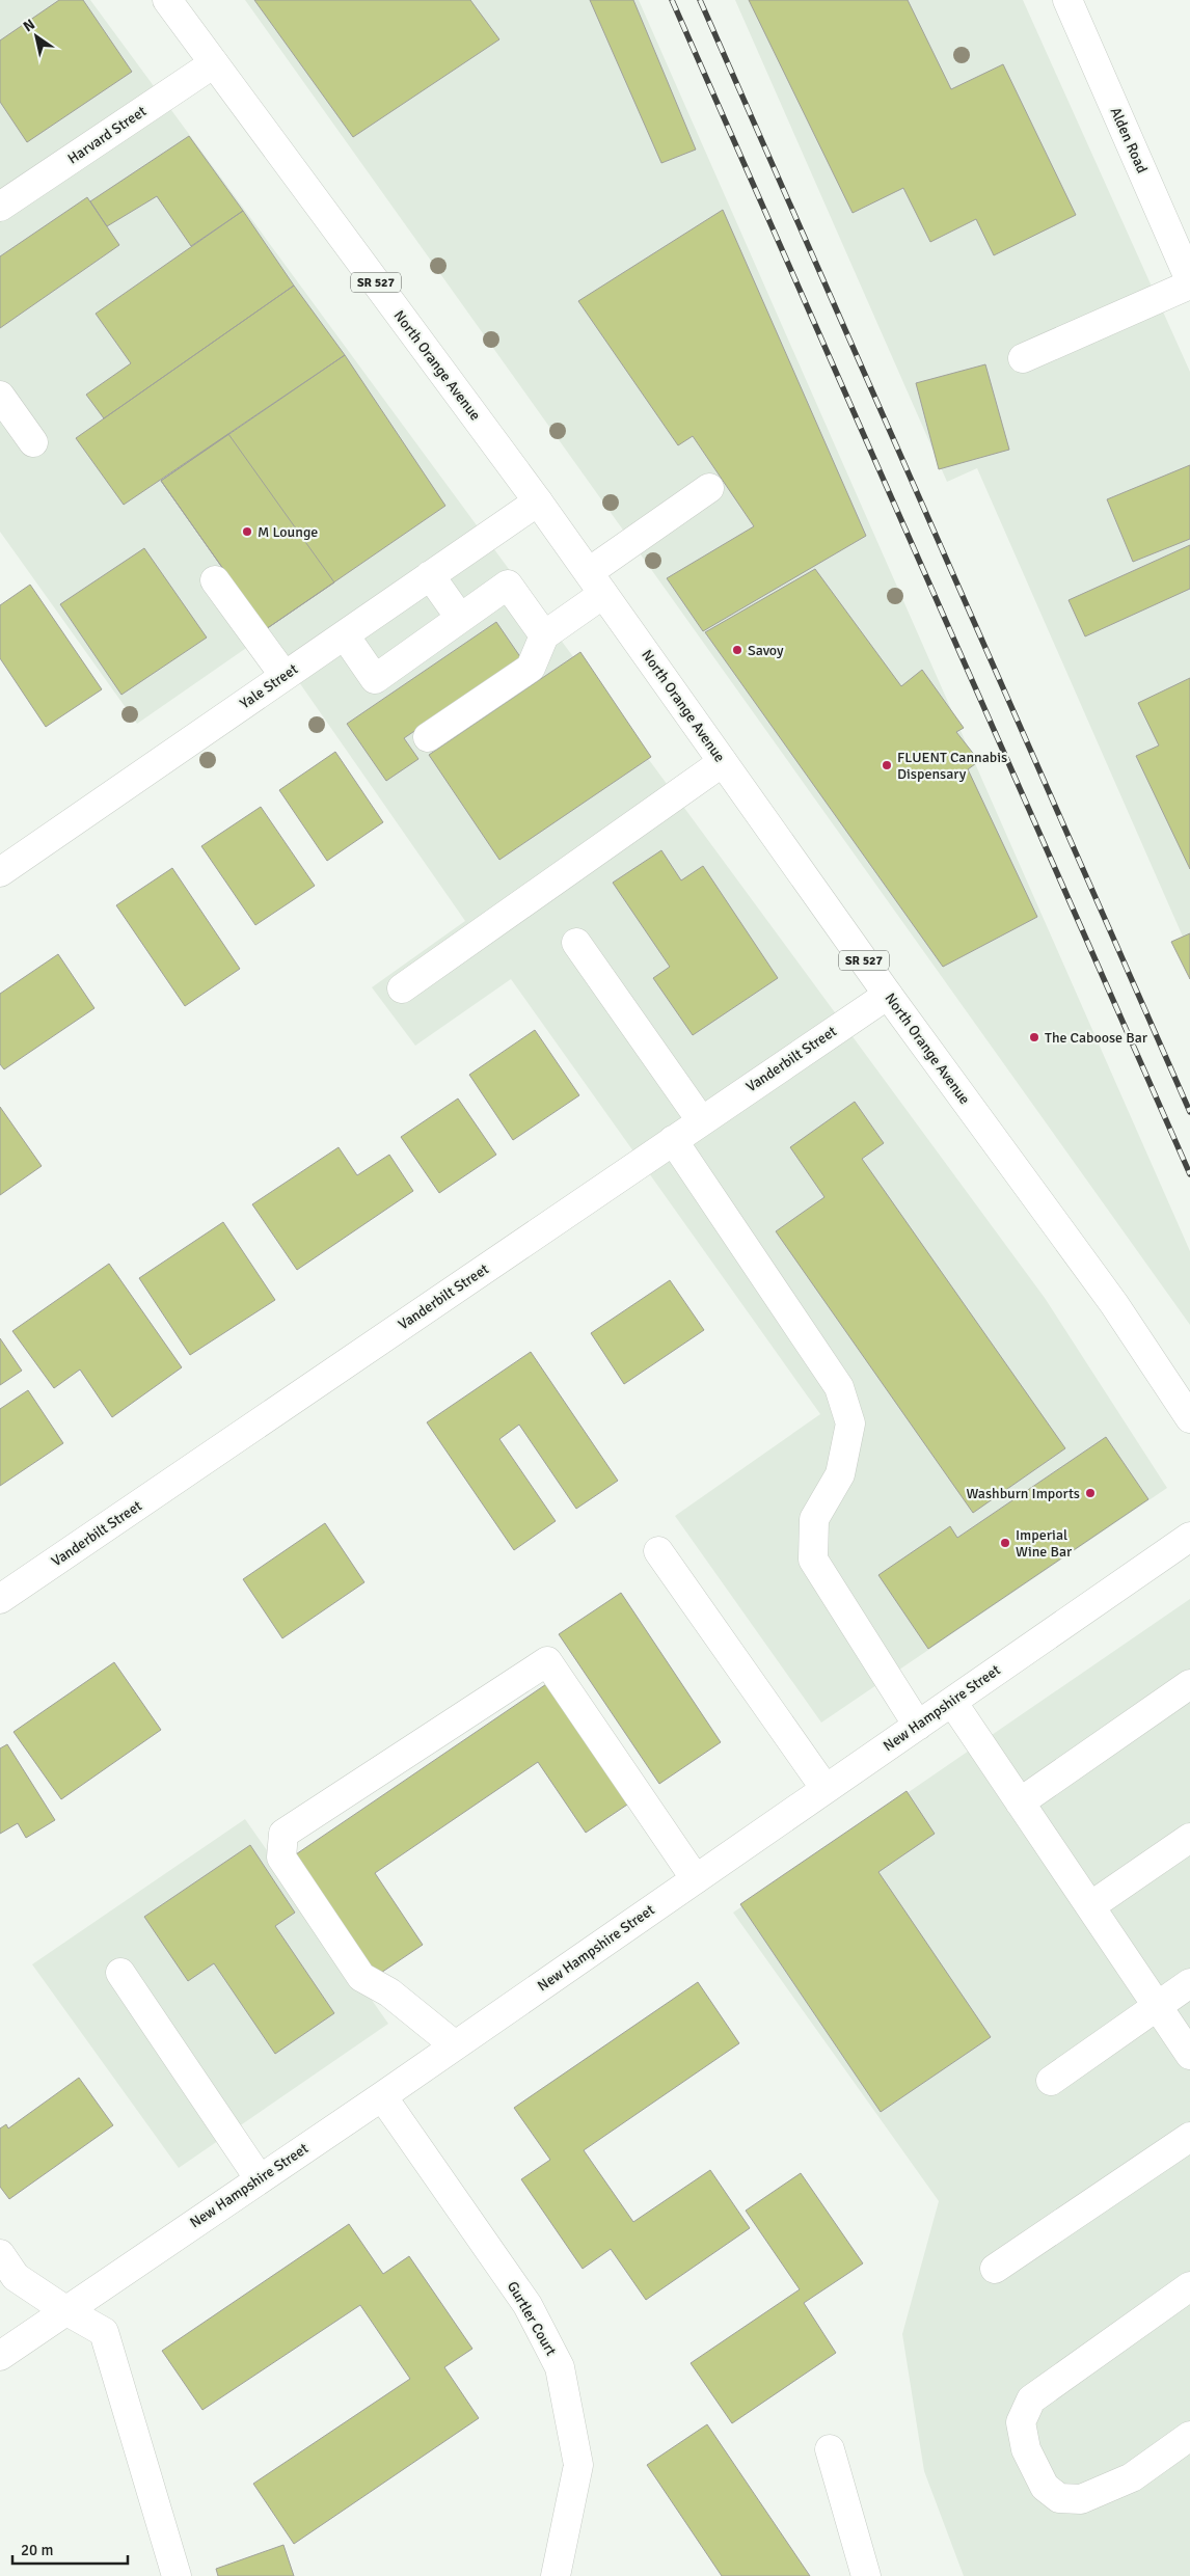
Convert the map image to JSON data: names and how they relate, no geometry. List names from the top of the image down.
{
  "streets": {
    "street": [
      "Harvard Street",
      "Alden Road",
      "SR 527",
      "North Orange Avenue",
      "Yale Street",
      "Vanderbilt Street",
      "New Hampshire Street",
      "Gurtler Court"
    ]
  },
  "crossings": [
    ["Harvard Street", "North Orange Avenue"],
    ["North Orange Avenue", "Yale Street"],
    ["North Orange Avenue", "Vanderbilt Street"],
    ["New Hampshire Street", "Gurtler Court"]
  ],
  "places": [
    "M Lounge",
    "Savoy",
    "FLUENT Cannabis Dispensary",
    "The Caboose Bar",
    "Washburn Imports",
    "Imperial Wine Bar"
  ],
  "scale_bar": "20 m",
  "north": "top left"
}
